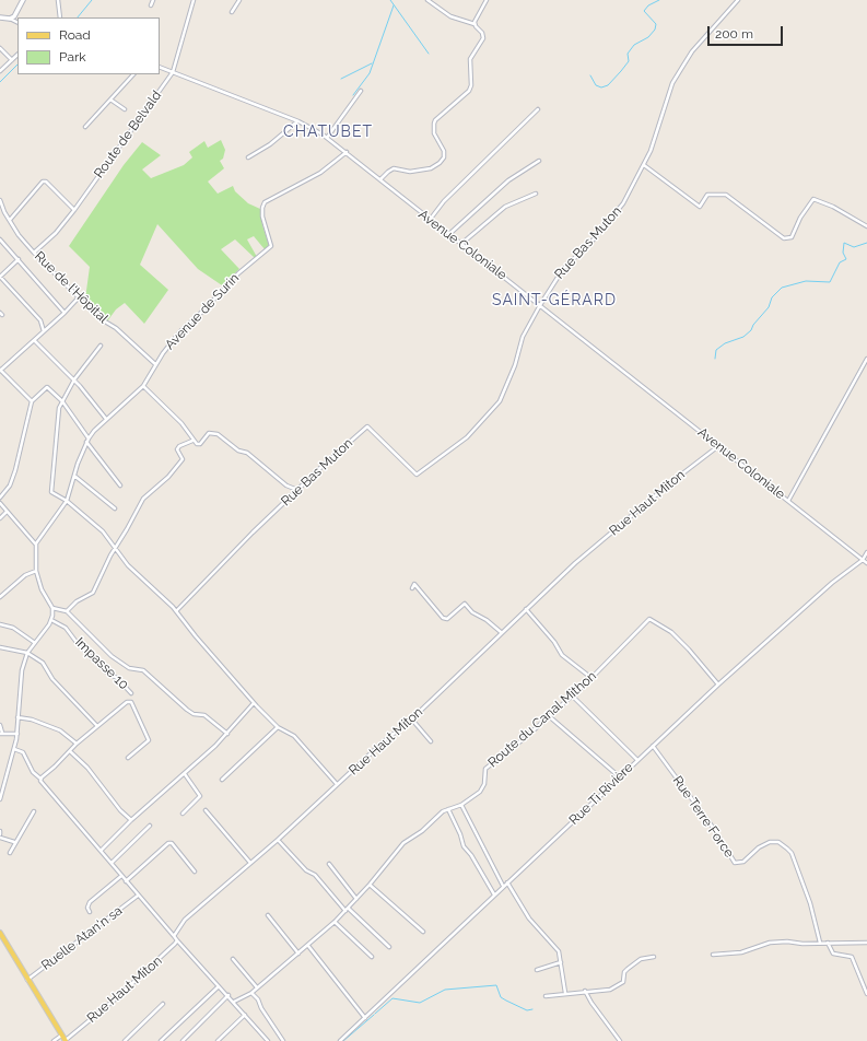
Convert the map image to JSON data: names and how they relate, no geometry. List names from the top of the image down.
{
  "streets": {
    "street": [
      "Route de Belvald",
      "Rue Bas Muton",
      "Avenue Coloniale",
      "Rue de l'Hôpital",
      "Avenue de Surin",
      "Rue Haut Miton",
      "Impasse 10",
      "Route du Canal Mithon",
      "Rue Ti Rivière",
      "Rue Terre Force",
      "Ruelle Atan'n sa"
    ]
  },
  "crossings": [
    ["Route de Belvald", "Avenue Coloniale"],
    ["Route de Belvald", "Rue de l'Hôpital"],
    ["Rue Bas Muton", "Avenue Coloniale"],
    ["Avenue Coloniale", "Avenue de Surin"],
    ["Avenue Coloniale", "Rue Haut Miton"],
    ["Avenue Coloniale", "Rue Ti Rivière"],
    ["Rue de l'Hôpital", "Avenue de Surin"],
    ["Route du Canal Mithon", "Rue Ti Rivière"],
    ["Rue Ti Rivière", "Rue Terre Force"]
  ],
  "districts": ["CHATUBET", "SAINT-GÉRARD"],
  "legend": ["Road", "Park"],
  "scale_bar": "200 m"
}
